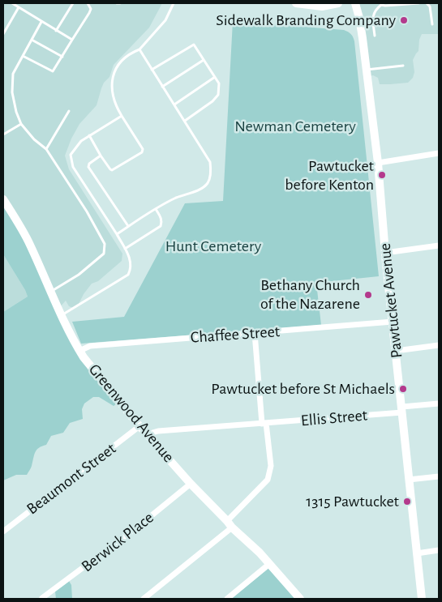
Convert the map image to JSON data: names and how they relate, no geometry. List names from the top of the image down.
{
  "streets": {
    "main road": ["Pawtucket Avenue", "Greenwood Avenue"],
    "street": [
      "Chaffee Street",
      "Ellis Street",
      "Beaumont Street",
      "Berwick Place"
    ]
  },
  "crossings": [
    ["Pawtucket Avenue", "Chaffee Street"],
    ["Pawtucket Avenue", "Ellis Street"],
    ["Chaffee Street", "Greenwood Avenue"],
    ["Greenwood Avenue", "Ellis Street"],
    ["Greenwood Avenue", "Beaumont Street"],
    ["Greenwood Avenue", "Berwick Place"]
  ],
  "parks": ["Newman Cemetery", "Hunt Cemetery"],
  "places": [
    "Sidewalk Branding Company",
    "Pawtucket before Kenton",
    "Bethany Church of the Nazarene",
    "Pawtucket before St Michaels",
    "1315 Pawtucket"
  ]
}
